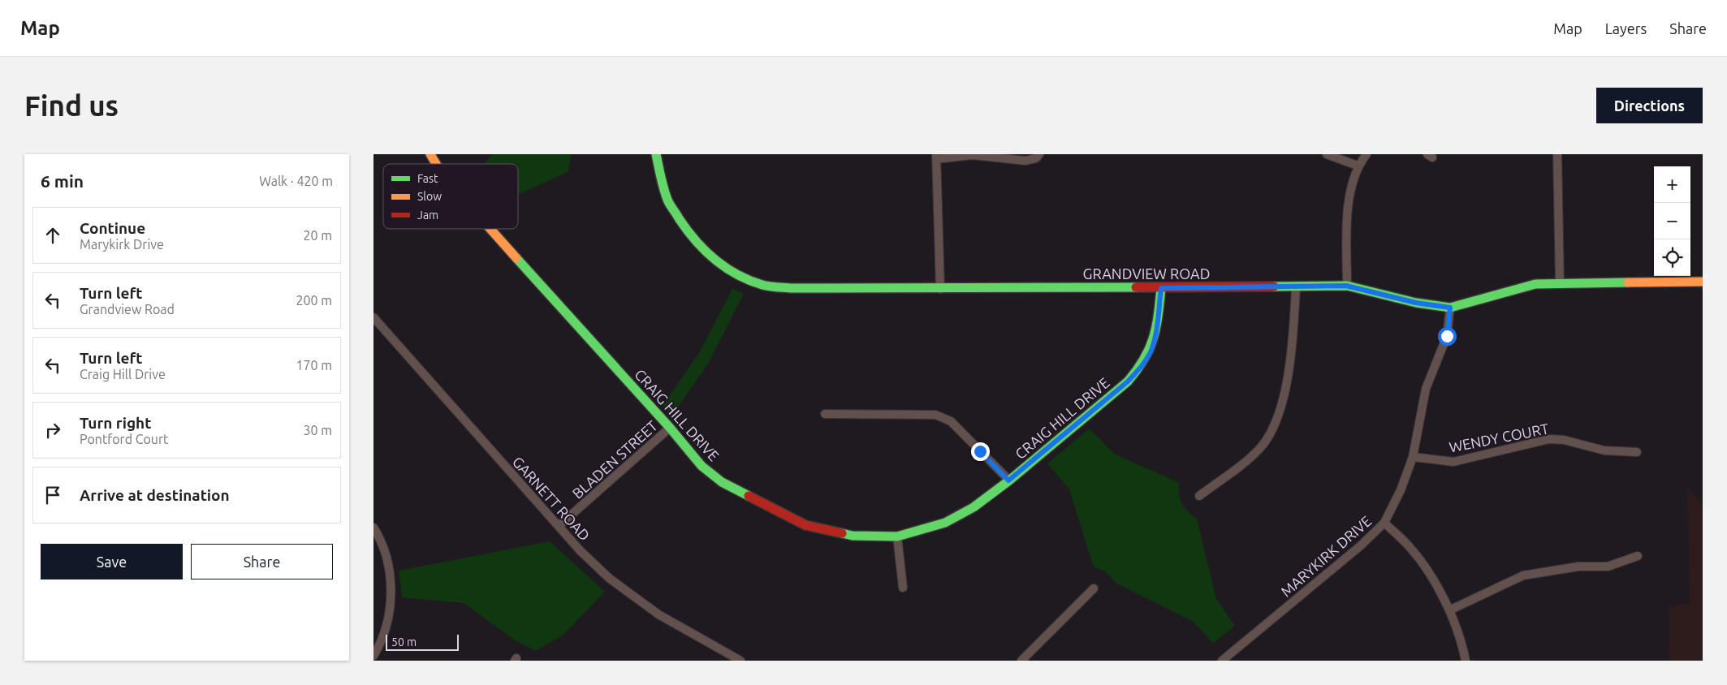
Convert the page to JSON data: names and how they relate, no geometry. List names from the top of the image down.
{
  "streets": {
    "street": [
      "GRANDVIEW ROAD",
      "CRAIG HILL DRIVE",
      "WENDY COURT",
      "BLADEN STREET",
      "GARNETT ROAD",
      "MARYKIRK DRIVE"
    ]
  },
  "crossings": [
    ["GRANDVIEW ROAD", "CRAIG HILL DRIVE"],
    ["GRANDVIEW ROAD", "MARYKIRK DRIVE"],
    ["CRAIG HILL DRIVE", "BLADEN STREET"],
    ["WENDY COURT", "MARYKIRK DRIVE"],
    ["BLADEN STREET", "GARNETT ROAD"]
  ],
  "legend": ["Fast", "Slow", "Jam"],
  "scale_bar": "50 m",
  "page": {
    "header": "Map",
    "nav": ["Map", "Layers", "Share"],
    "buttons": [
      "Directions",
      ["Save", "Share"]
    ],
    "title": "Find us",
    "heading": ["6 min", "Walk · 420 m"],
    "map_buttons": ["+", "−"],
    "list": [
      ["Continue", "Marykirk Drive", "20 m"],
      ["Turn left", "Grandview Road", "200 m"],
      ["Turn left", "Craig Hill Drive", "170 m"],
      ["Turn right", "Pontford Court", "30 m"],
      "Arrive at destination"
    ],
    "scale": "50 m"
  }
}
